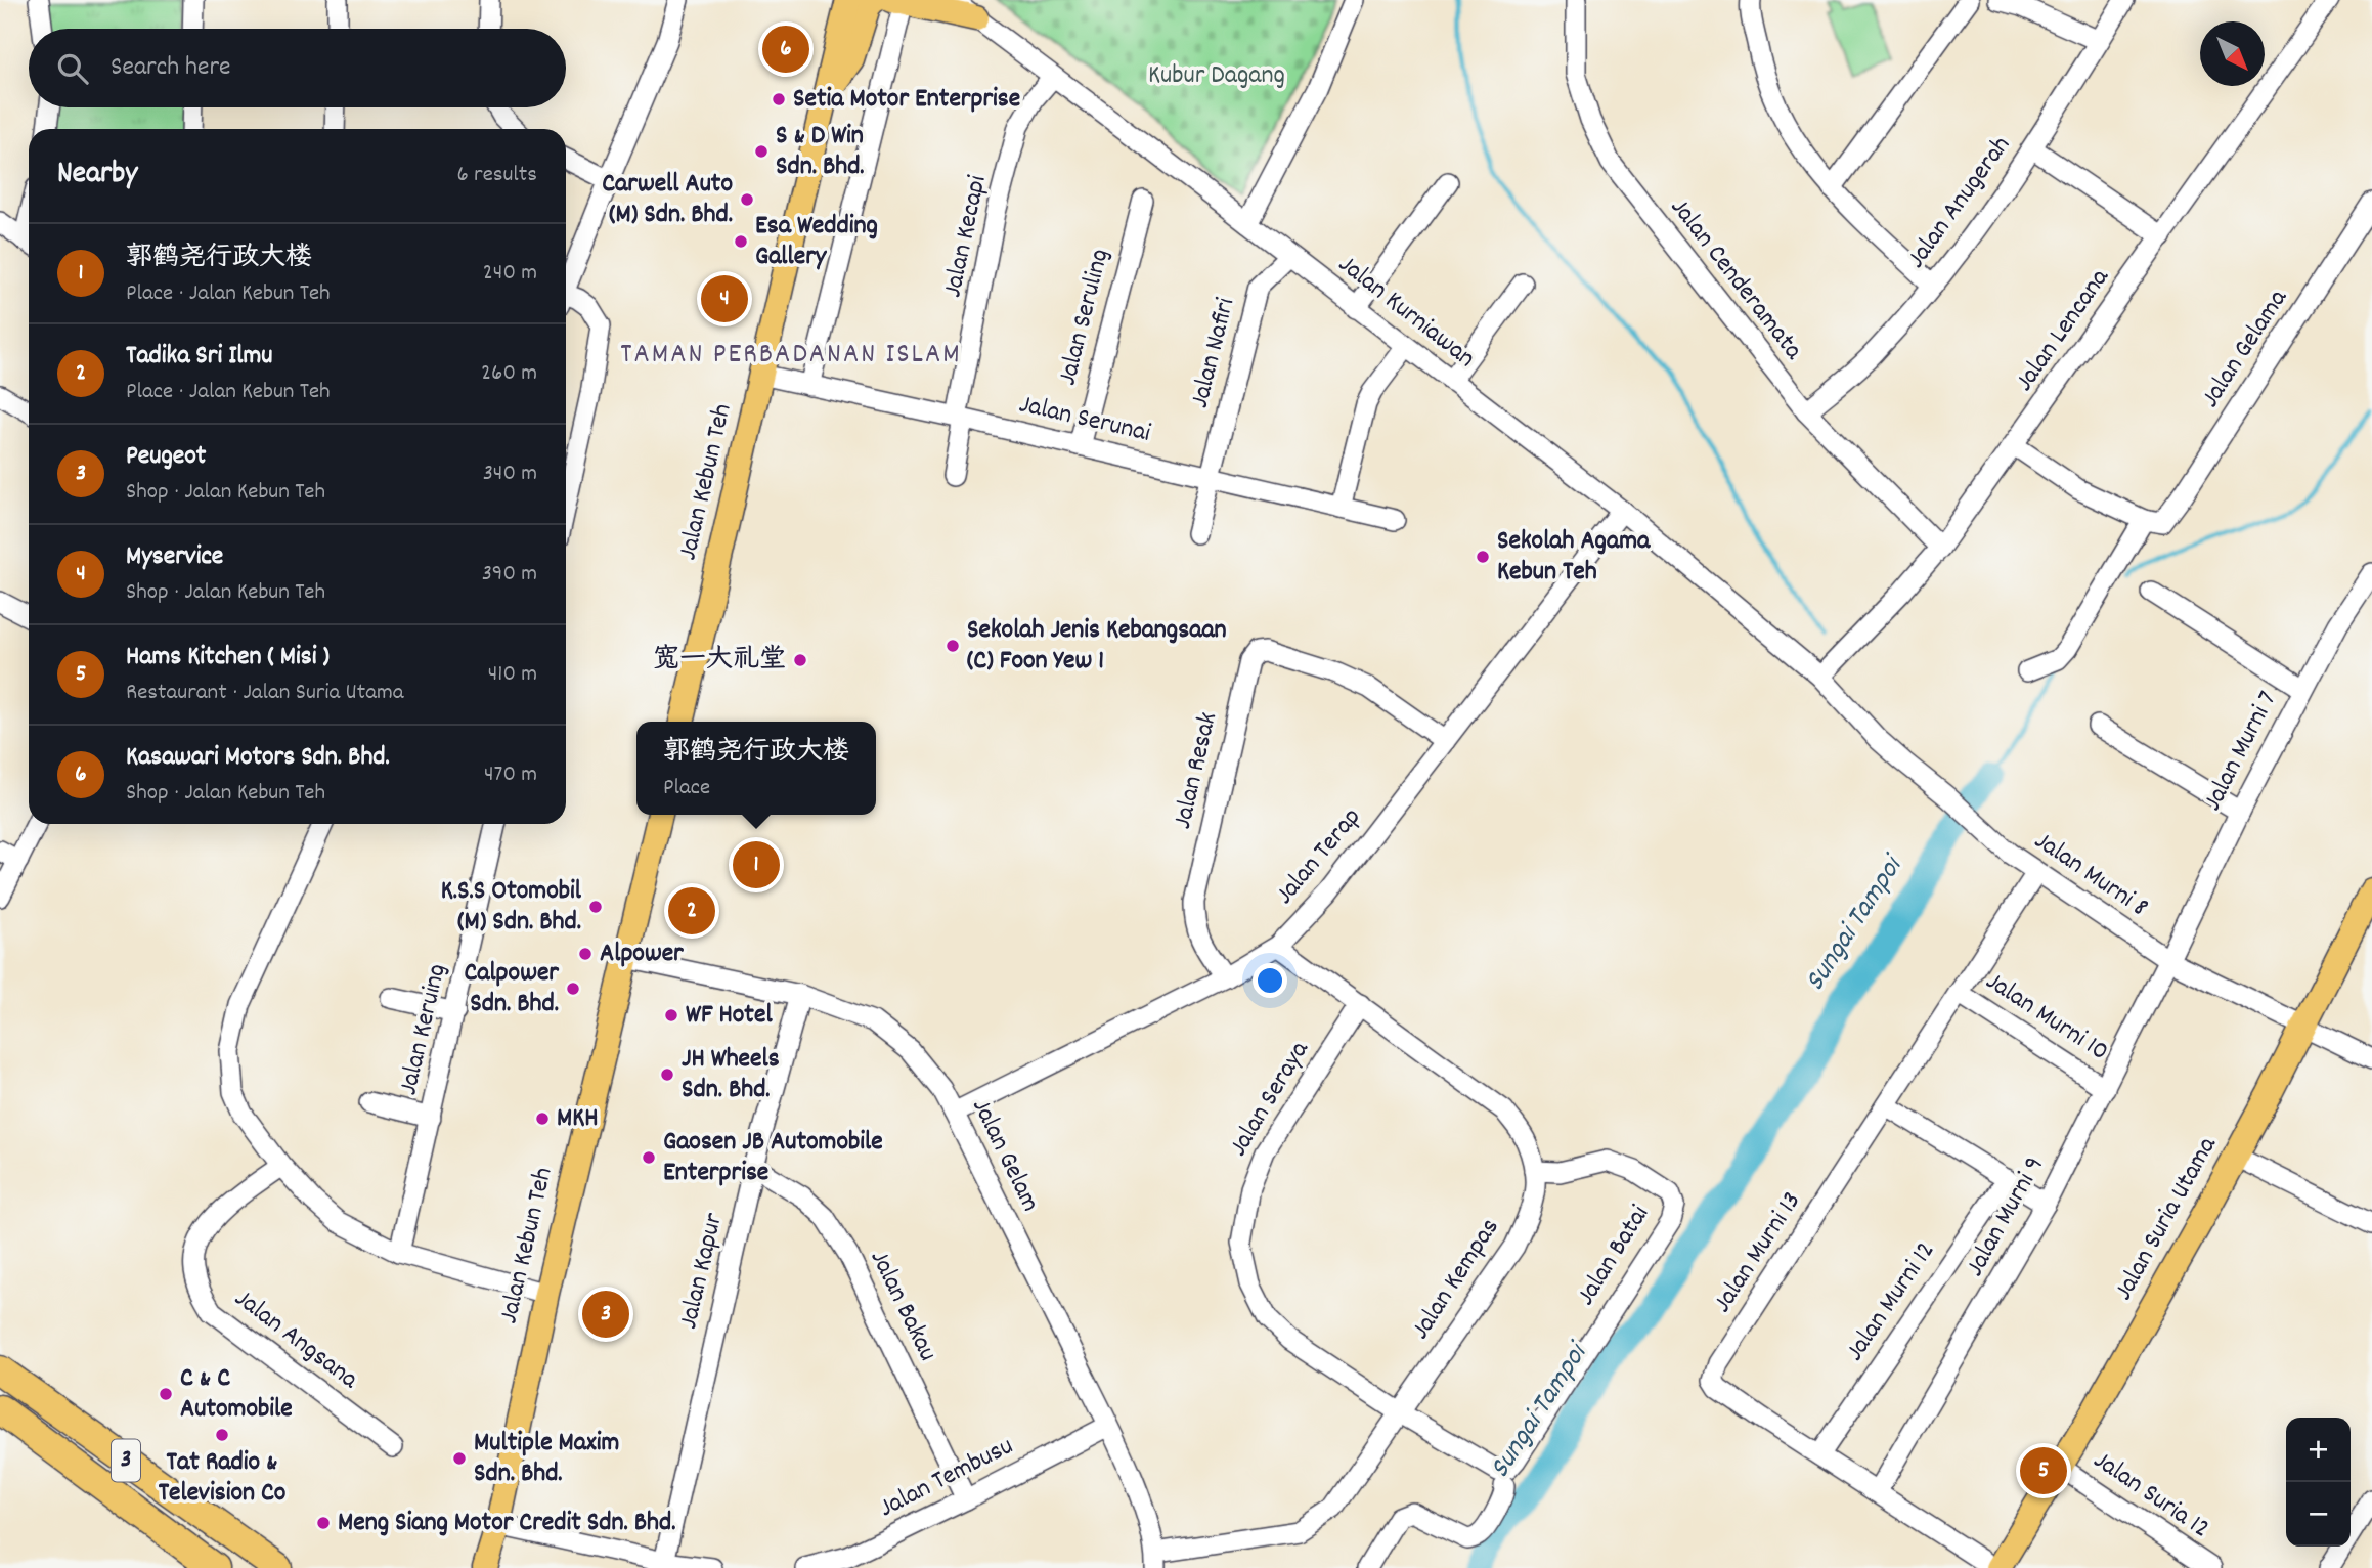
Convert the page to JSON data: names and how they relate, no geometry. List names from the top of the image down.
{
  "streets": {
    "highway": ["3"],
    "main road": ["Jalan Kebun Teh", "Jalan Suria Utama"],
    "street": [
      "Jalan Anugerah",
      "Jalan Kecapi",
      "Jalan Cenderamata",
      "Jalan Kurniawan",
      "Jalan Seruling",
      "Jalan Lencana",
      "Jalan Gelama",
      "Jalan Nafiri",
      "Jalan Serunai",
      "Jalan Murni 7",
      "Jalan Resak",
      "Jalan Terap",
      "Jalan Murni 8",
      "Jalan Murni 10",
      "Jalan Keruing",
      "Jalan Seraya",
      "Jalan Gelam",
      "Jalan Murni 9",
      "Jalan Murni 13",
      "Jalan Batai",
      "Jalan Kapur",
      "Jalan Kempas",
      "Jalan Murni 12",
      "Jalan Bakau",
      "Jalan Angsana",
      "Jalan Tembusu",
      "Jalan Suria 12"
    ]
  },
  "crossings": [
    ["Jalan Anugerah", "Jalan Cenderamata"],
    ["Jalan Kecapi", "Jalan Kurniawan"],
    ["Jalan Kecapi", "Jalan Serunai"],
    ["Jalan Cenderamata", "Jalan Lencana"],
    ["Jalan Kurniawan", "Jalan Lencana"],
    ["Jalan Kurniawan", "Jalan Nafiri"],
    ["Jalan Kurniawan", "Jalan Terap"],
    ["Jalan Kurniawan", "Jalan Murni 8"],
    ["Jalan Seruling", "Jalan Serunai"],
    ["Jalan Lencana", "Jalan Murni 8"],
    ["Jalan Nafiri", "Jalan Serunai"],
    ["Jalan Serunai", "Jalan Kebun Teh"],
    ["Jalan Kebun Teh", "Jalan Gelam"],
    ["Jalan Murni 7", "Jalan Murni 8"],
    ["Jalan Murni 7", "Jalan Murni 9"],
    ["Jalan Resak", "Jalan Terap"],
    ["Jalan Terap", "Jalan Gelam"],
    ["Jalan Terap", "Jalan Kempas"],
    ["Jalan Murni 8", "Jalan Murni 9"],
    ["Jalan Murni 8", "Jalan Suria Utama"],
    ["Jalan Murni 8", "Jalan Murni 13"],
    ["Jalan Murni 10", "Jalan Murni 9"],
    ["Jalan Murni 10", "Jalan Murni 13"],
    ["Jalan Seraya", "Jalan Batai"],
    ["Jalan Seraya", "Jalan Kempas"],
    ["Jalan Gelam", "Jalan Kapur"],
    ["Jalan Gelam", "Jalan Kempas"],
    ["Jalan Gelam", "Jalan Tembusu"],
    ["Jalan Murni 9", "Jalan Murni 13"],
    ["Jalan Suria Utama", "Jalan Murni 13"],
    ["Jalan Suria Utama", "Jalan Suria 12"],
    ["Jalan Murni 13", "Jalan Murni 12"],
    ["Jalan Batai", "Jalan Kempas"],
    ["Jalan Kapur", "Jalan Bakau"],
    ["Jalan Bakau", "Jalan Tembusu"]
  ],
  "districts": ["TAMAN PERBADANAN ISLAM"],
  "water": ["Sungai Tampoi"],
  "parks": ["Kubur Dagang"],
  "places": [
    "Setia Motor Enterprise",
    "S & D Win Sdn. Bhd.",
    "Carwell Auto (M) Sdn. Bhd.",
    "Esa Wedding Gallery",
    "Sekolah Agama Kebun Teh",
    "Sekolah Jenis Kebangsaan (C) Foon Yew 1",
    "宽一大礼堂",
    "K.S.S Otomobil (M) Sdn. Bhd.",
    "Alpower",
    "Calpower Sdn. Bhd.",
    "WF Hotel",
    "JH Wheels Sdn. Bhd.",
    "MKH",
    "Gaosen JB Automobile Enterprise",
    "C & C Automobile",
    "Tat Radio & Television Co",
    "Multiple Maxim Sdn. Bhd.",
    "Meng Siang Motor Credit Sdn. Bhd."
  ],
  "north": "bottom right",
  "page": {
    "pins": [
      "6",
      "4",
      "1",
      "2",
      "3",
      "5"
    ],
    "search": "Search here",
    "heading": ["Nearby", "6 results"],
    "list": [
      {
        "mark": "1",
        "name": "郭鹤尧行政大楼",
        "note": "Place · Jalan Kebun Teh",
        "value": "240 m"
      },
      {
        "mark": "2",
        "name": "Tadika Sri Ilmu",
        "note": "Place · Jalan Kebun Teh",
        "value": "260 m"
      },
      {
        "mark": "3",
        "name": "Peugeot",
        "note": "Shop · Jalan Kebun Teh",
        "value": "340 m"
      },
      {
        "mark": "4",
        "name": "Myservice",
        "note": "Shop · Jalan Kebun Teh",
        "value": "390 m"
      },
      {
        "mark": "5",
        "name": "Hams Kitchen ( Misi )",
        "note": "Restaurant · Jalan Suria Utama",
        "value": "410 m"
      },
      {
        "mark": "6",
        "name": "Kasawari Motors Sdn. Bhd.",
        "note": "Shop · Jalan Kebun Teh",
        "value": "470 m"
      }
    ],
    "popup": ["郭鹤尧行政大楼", "Place"],
    "map_buttons": ["+", "−"]
  }
}
